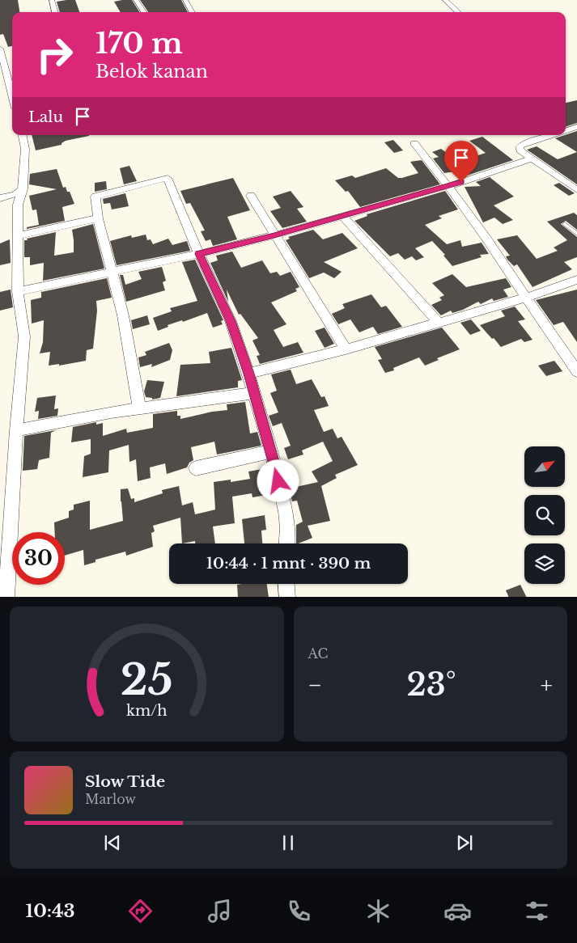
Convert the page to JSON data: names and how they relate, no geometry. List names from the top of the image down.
{
  "north": "top right",
  "page": {
    "turn": ["170 m", "Belok kanan"],
    "then": "Lalu",
    "limit": "30",
    "trip": "10:44 · 1 mnt · 390 m",
    "tile": "AC",
    "heat": ["−", "23°", "+"],
    "song": ["Slow Tide", "Marlow"],
    "tabs": "10:43",
    "gauge": ["25", "km/h"]
  }
}
